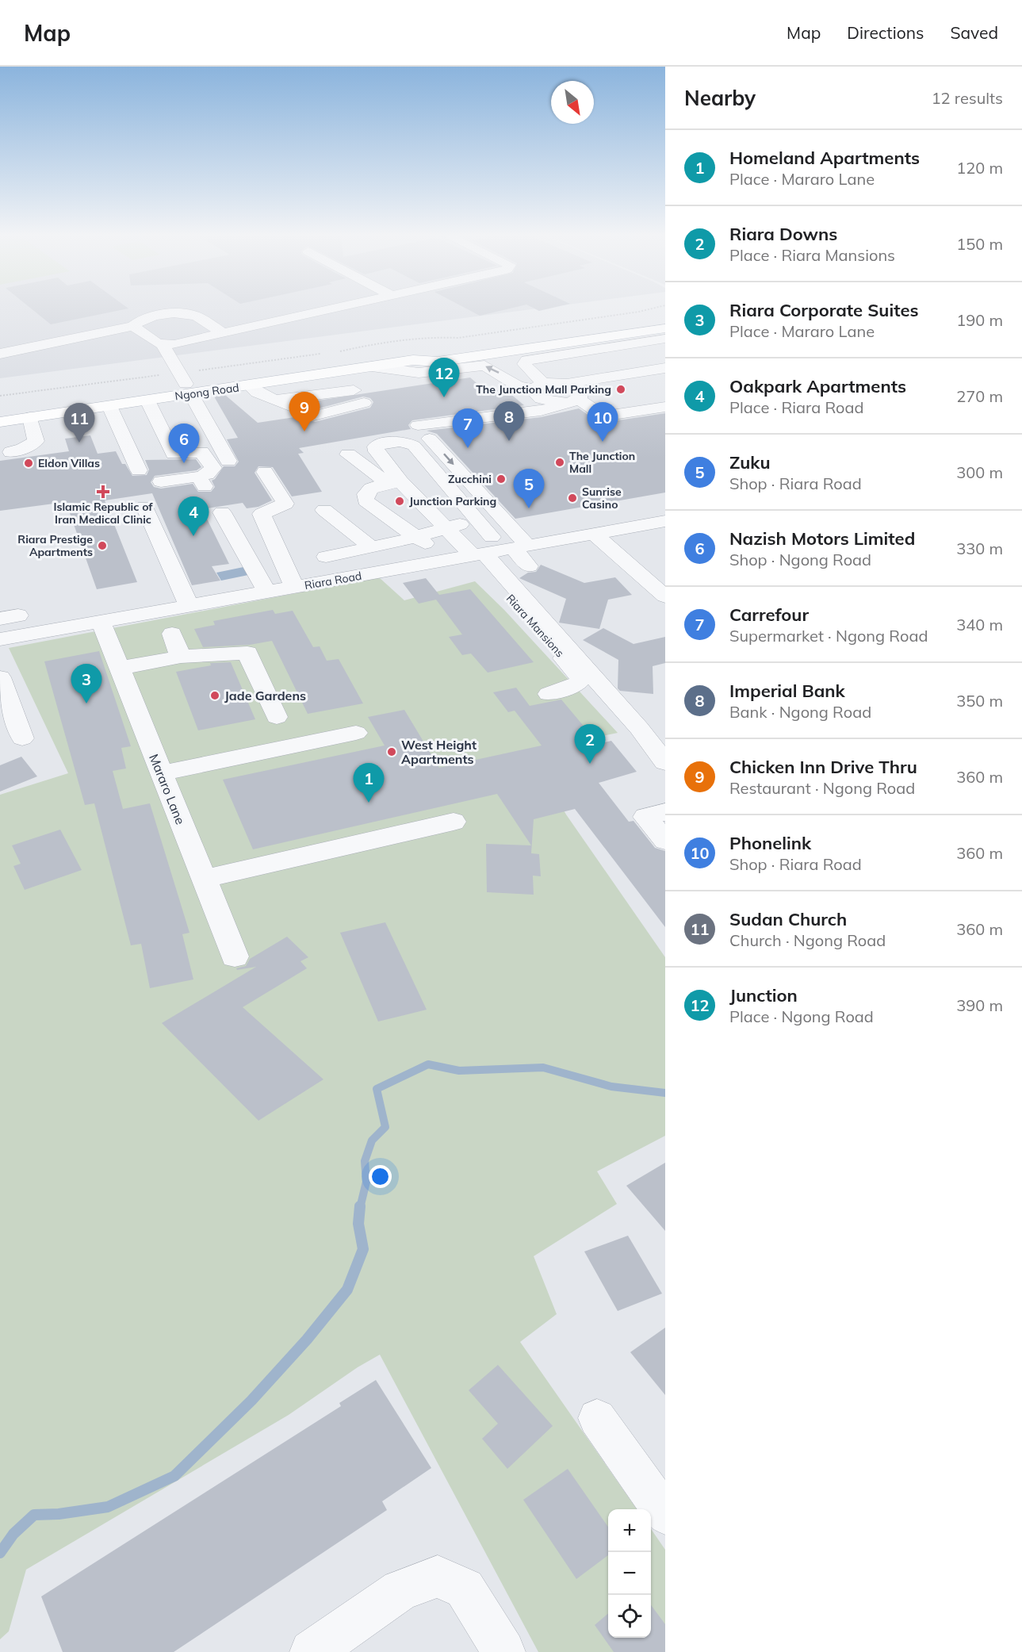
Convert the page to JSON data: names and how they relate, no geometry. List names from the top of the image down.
{
  "streets": {
    "main road": ["Ngong Road"],
    "street": ["Riara Road", "Riara Mansions", "Mararo Lane"]
  },
  "crossings": [
    ["Riara Road", "Riara Mansions"],
    ["Riara Road", "Mararo Lane"]
  ],
  "places": {
    "other": [
      "The Junction Mall Parking",
      "The Junction Mall",
      "Eldon Villas",
      "Zucchini",
      "Sunrise Casino",
      "Junction Parking",
      "Riara Prestige Apartments",
      "Jade Gardens",
      "West Height Apartments"
    ],
    "health": ["Islamic Republic of Iran Medical Clinic"]
  },
  "north": "bottom right",
  "page": {
    "header": "Map",
    "nav": ["Map", "Directions", "Saved"],
    "heading": ["Nearby", "12 results"],
    "list": [
      {
        "mark": "1",
        "name": "Homeland Apartments",
        "note": "Place · Mararo Lane",
        "value": "120 m"
      },
      {
        "mark": "2",
        "name": "Riara Downs",
        "note": "Place · Riara Mansions",
        "value": "150 m"
      },
      {
        "mark": "3",
        "name": "Riara Corporate Suites",
        "note": "Place · Mararo Lane",
        "value": "190 m"
      },
      {
        "mark": "4",
        "name": "Oakpark Apartments",
        "note": "Place · Riara Road",
        "value": "270 m"
      },
      {
        "mark": "5",
        "name": "Zuku",
        "note": "Shop · Riara Road",
        "value": "300 m"
      },
      {
        "mark": "6",
        "name": "Nazish Motors Limited",
        "note": "Shop · Ngong Road",
        "value": "330 m"
      },
      {
        "mark": "7",
        "name": "Carrefour",
        "note": "Supermarket · Ngong Road",
        "value": "340 m"
      },
      {
        "mark": "8",
        "name": "Imperial Bank",
        "note": "Bank · Ngong Road",
        "value": "350 m"
      },
      {
        "mark": "9",
        "name": "Chicken Inn Drive Thru",
        "note": "Restaurant · Ngong Road",
        "value": "360 m"
      },
      {
        "mark": "10",
        "name": "Phonelink",
        "note": "Shop · Riara Road",
        "value": "360 m"
      },
      {
        "mark": "11",
        "name": "Sudan Church",
        "note": "Church · Ngong Road",
        "value": "360 m"
      },
      {
        "mark": "12",
        "name": "Junction",
        "note": "Place · Ngong Road",
        "value": "390 m"
      }
    ],
    "pins": [
      "12",
      "9",
      "8",
      "10",
      "11",
      "7",
      "6",
      "5",
      "4",
      "3",
      "2",
      "1"
    ],
    "map_buttons": ["+", "−"]
  }
}
